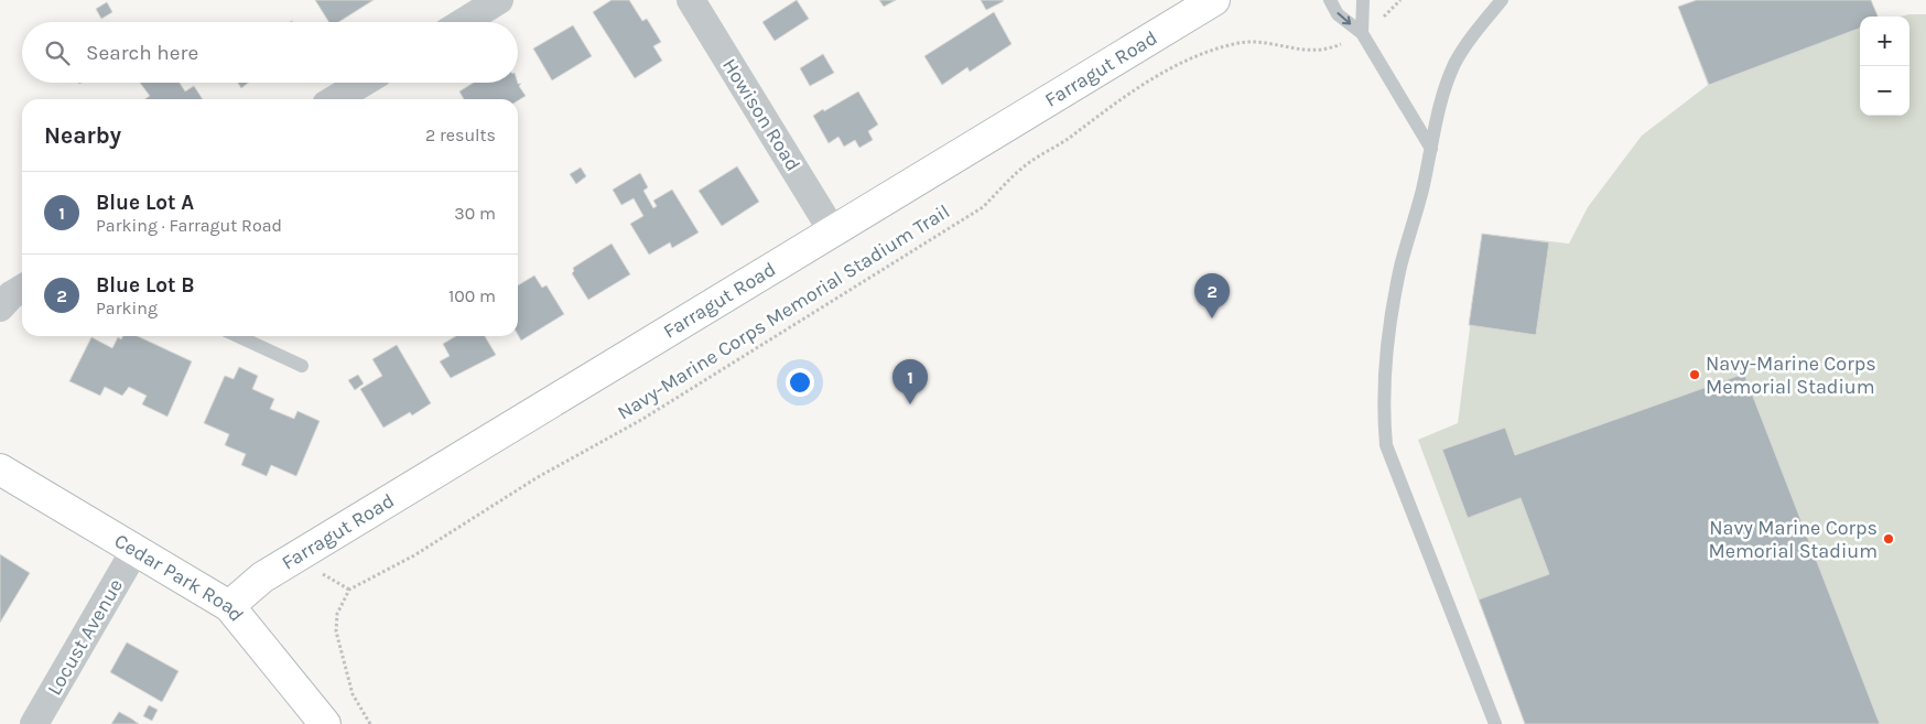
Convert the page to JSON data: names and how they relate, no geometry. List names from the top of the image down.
{
  "streets": {
    "street": [
      "Farragut Road",
      "Howison Road",
      "Cedar Park Road",
      "Locust Avenue"
    ],
    "path": ["Navy-Marine Corps Memorial Stadium Trail"]
  },
  "crossings": [
    ["Farragut Road", "Howison Road"],
    ["Farragut Road", "Cedar Park Road"],
    ["Cedar Park Road", "Locust Avenue"]
  ],
  "places": ["Navy-Marine Corps Memorial Stadium", "Navy Marine Corps Memorial Stadium"],
  "page": {
    "map_buttons": ["+", "−"],
    "search": "Search here",
    "heading": ["Nearby", "2 results"],
    "list": [
      {
        "mark": "1",
        "name": "Blue Lot A",
        "note": "Parking · Farragut Road",
        "value": "30 m"
      },
      {
        "mark": "2",
        "name": "Blue Lot B",
        "note": "Parking",
        "value": "100 m"
      }
    ],
    "pins": ["2", "1"]
  }
}
